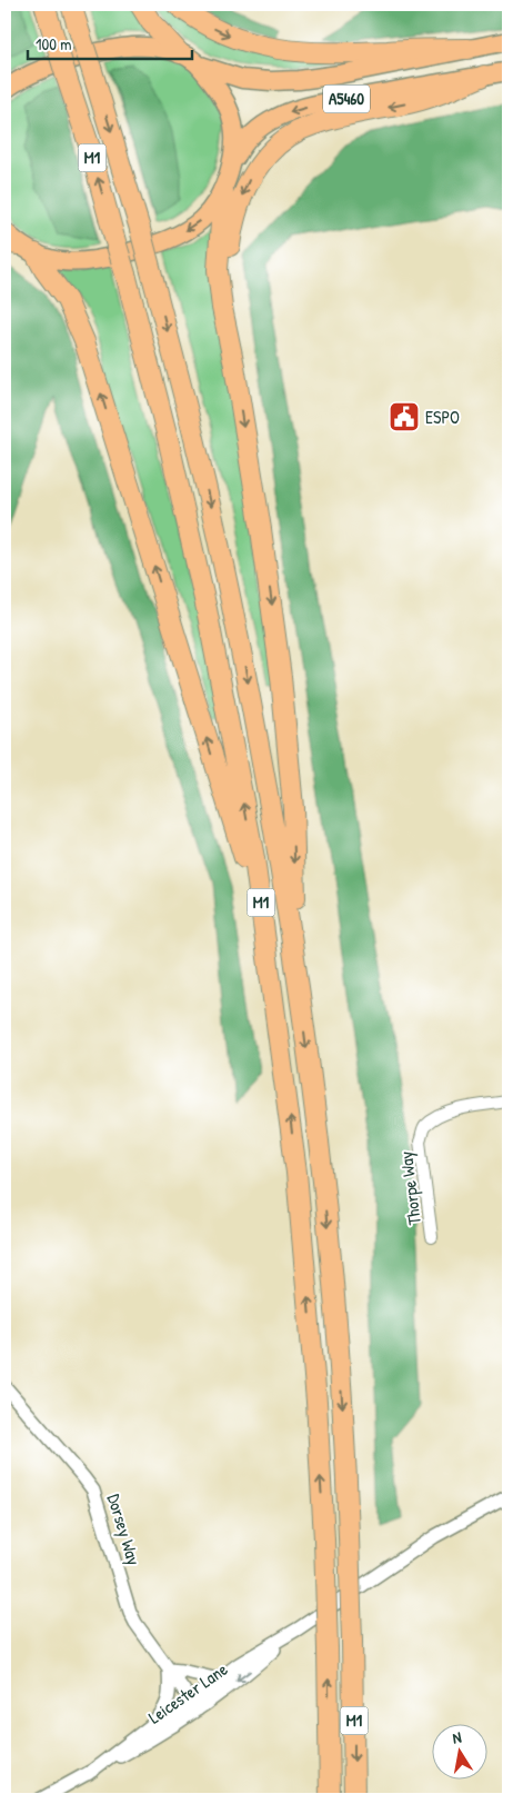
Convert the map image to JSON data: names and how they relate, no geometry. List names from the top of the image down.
{
  "streets": {
    "highway": ["A5460", "M1"],
    "street": ["Thorpe Way", "Dorsey Way", "Leicester Lane"]
  },
  "crossings": [
    ["Dorsey Way", "Leicester Lane"]
  ],
  "places": {
    "public building": ["ESPO"]
  },
  "scale_bar": "100 m",
  "north": "top"
}
